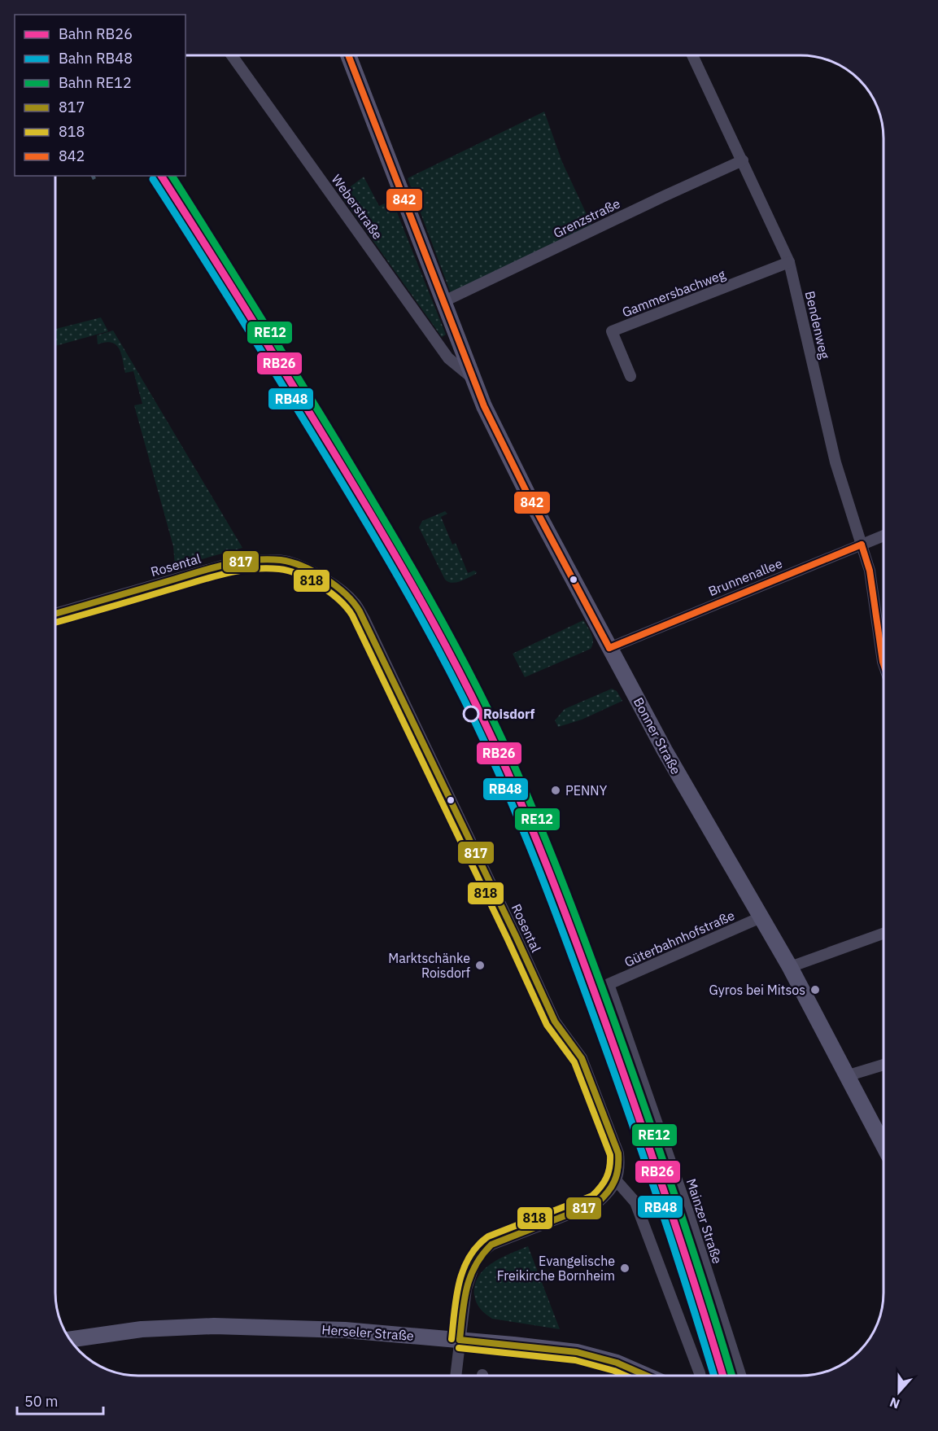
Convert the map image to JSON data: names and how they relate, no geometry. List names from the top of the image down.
{
  "streets": {
    "street": [
      "Weberstraße",
      "Grenzstraße",
      "Gammersbachweg",
      "Bendenweg",
      "Rosental",
      "Brunnenallee",
      "Bonner Straße",
      "Güterbahnhofstraße",
      "Mainzer Straße",
      "Herseler Straße"
    ]
  },
  "crossings": [
    ["Weberstraße", "Bonner Straße"],
    ["Grenzstraße", "Bendenweg"],
    ["Grenzstraße", "Bonner Straße"],
    ["Gammersbachweg", "Bendenweg"],
    ["Bendenweg", "Brunnenallee"],
    ["Brunnenallee", "Bonner Straße"],
    ["Bonner Straße", "Güterbahnhofstraße"],
    ["Güterbahnhofstraße", "Mainzer Straße"]
  ],
  "places": [
    "Roisdorf",
    "PENNY",
    "Marktschänke Roisdorf",
    "Gyros bei Mitsos",
    "Evangelische Freikirche Bornheim"
  ],
  "lines": [
    "transit line 842",
    "rail line RB26",
    "rail line RE12",
    "rail line RB48",
    "transit line 817",
    "transit line 818"
  ],
  "legend": [
    "Bahn RB26",
    "Bahn RB48",
    "Bahn RE12",
    "817",
    "818",
    "842"
  ],
  "scale_bar": "50 m",
  "north": "bottom"
}
